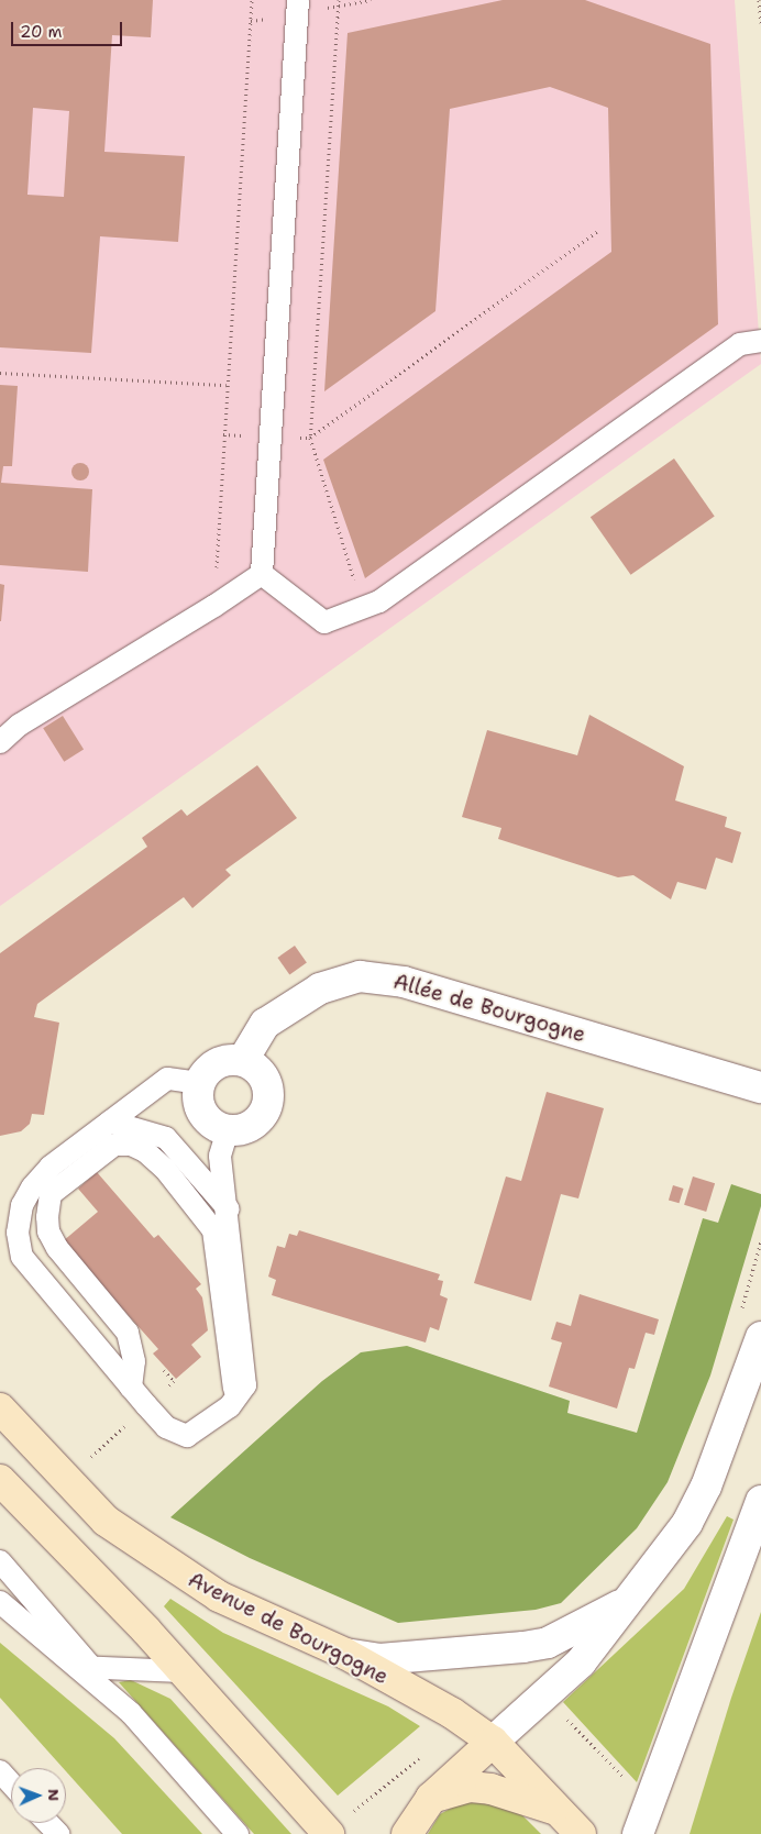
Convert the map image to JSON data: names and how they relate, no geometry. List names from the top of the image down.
{
  "streets": {
    "main road": ["Avenue de Bourgogne"],
    "street": ["Allée de Bourgogne"]
  },
  "scale_bar": "20 m",
  "north": "right"
}
